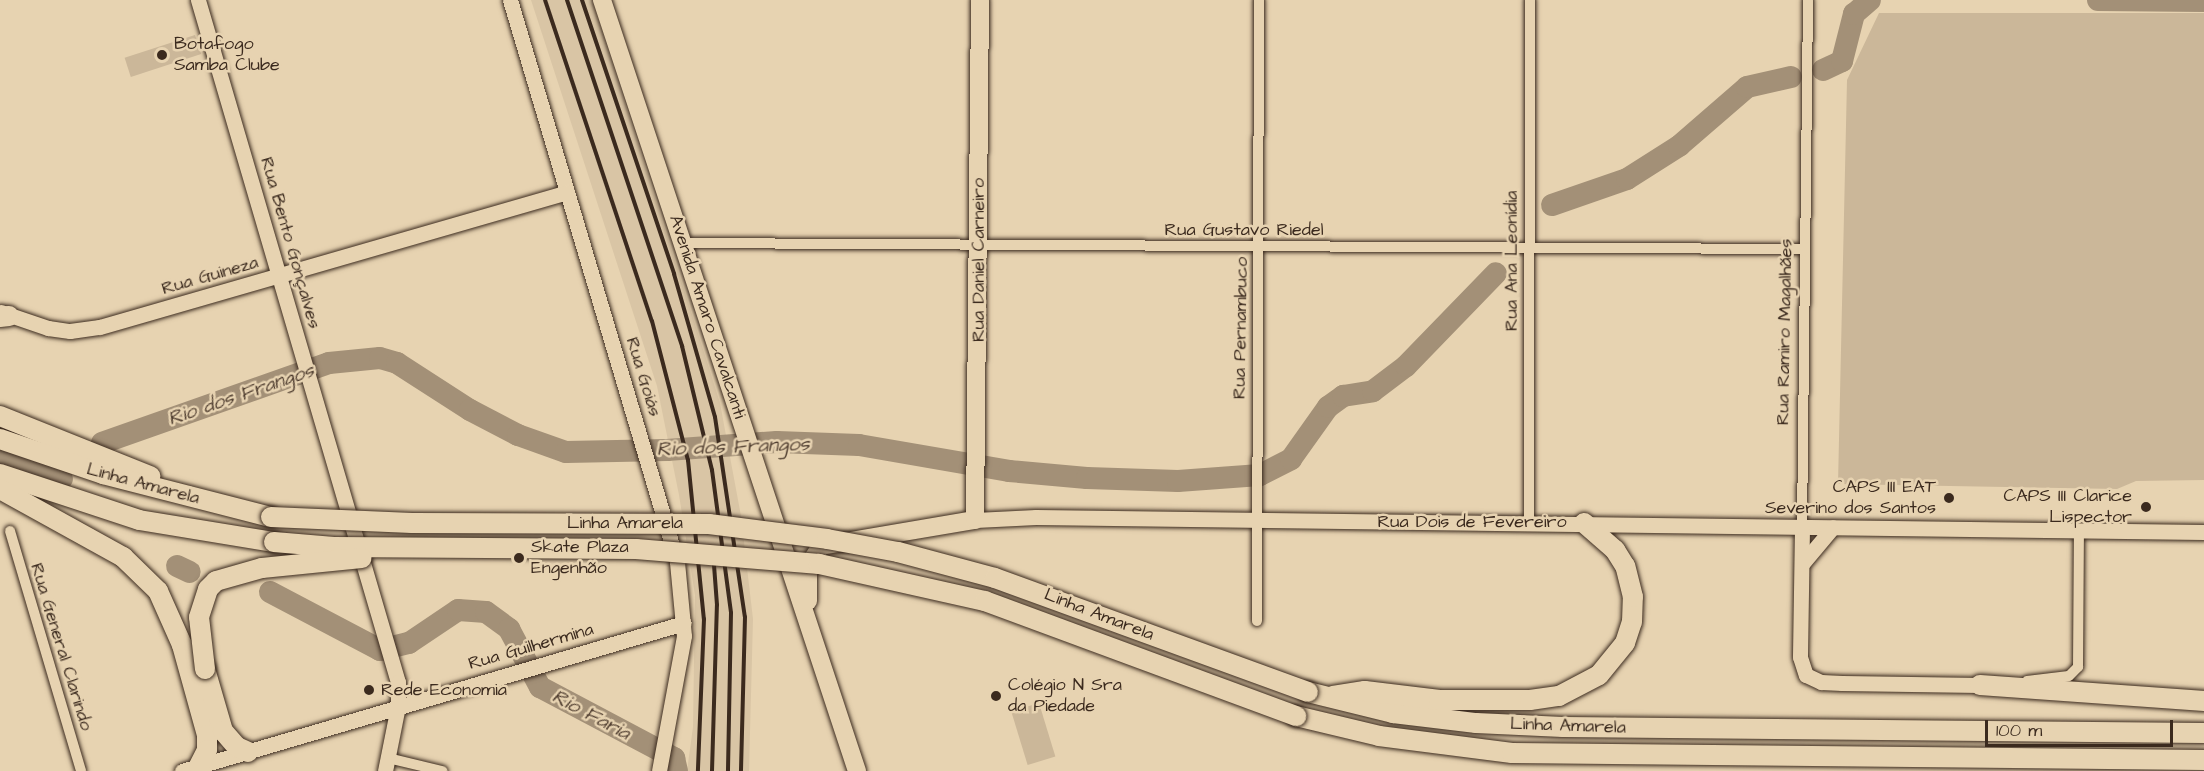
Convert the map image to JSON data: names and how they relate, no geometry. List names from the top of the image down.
{
  "streets": {
    "highway": ["Linha Amarela"],
    "main road": ["Rua Daniel Carneiro", "Avenida Amaro Cavalcanti", "Rua Dois de Fevereiro"],
    "street": [
      "Rua Gustavo Riedel",
      "Rua Bento Gonçalves",
      "Rua Ana Leonídia",
      "Rua Guineza",
      "Rua Pernambuco",
      "Rua Ramiro Magalhães",
      "Rua Goiás",
      "Rua General Clarindo",
      "Rua Guilhermina"
    ]
  },
  "crossings": [
    ["Rua Gustavo Riedel", "Rua Daniel Carneiro"],
    ["Rua Gustavo Riedel", "Rua Ana Leonídia"],
    ["Rua Gustavo Riedel", "Avenida Amaro Cavalcanti"],
    ["Rua Gustavo Riedel", "Rua Pernambuco"],
    ["Rua Gustavo Riedel", "Rua Ramiro Magalhães"],
    ["Rua Bento Gonçalves", "Rua Guineza"],
    ["Rua Bento Gonçalves", "Rua Guilhermina"],
    ["Rua Daniel Carneiro", "Rua Dois de Fevereiro"],
    ["Rua Ana Leonídia", "Rua Dois de Fevereiro"],
    ["Rua Guineza", "Rua Goiás"],
    ["Rua Pernambuco", "Rua Dois de Fevereiro"],
    ["Rua Ramiro Magalhães", "Rua Dois de Fevereiro"],
    ["Rua Goiás", "Rua Guilhermina"]
  ],
  "water": ["Rio dos Frangos", "Rio Faria"],
  "places": [
    "Botafogo Samba Clube",
    "CAPS III EAT Severino dos Santos",
    "CAPS III Clarice Lispector",
    "Skate Plaza Engenhão",
    "Rede Economia",
    "Colégio N Sra da Piedade"
  ],
  "scale_bar": "100 m"
}
